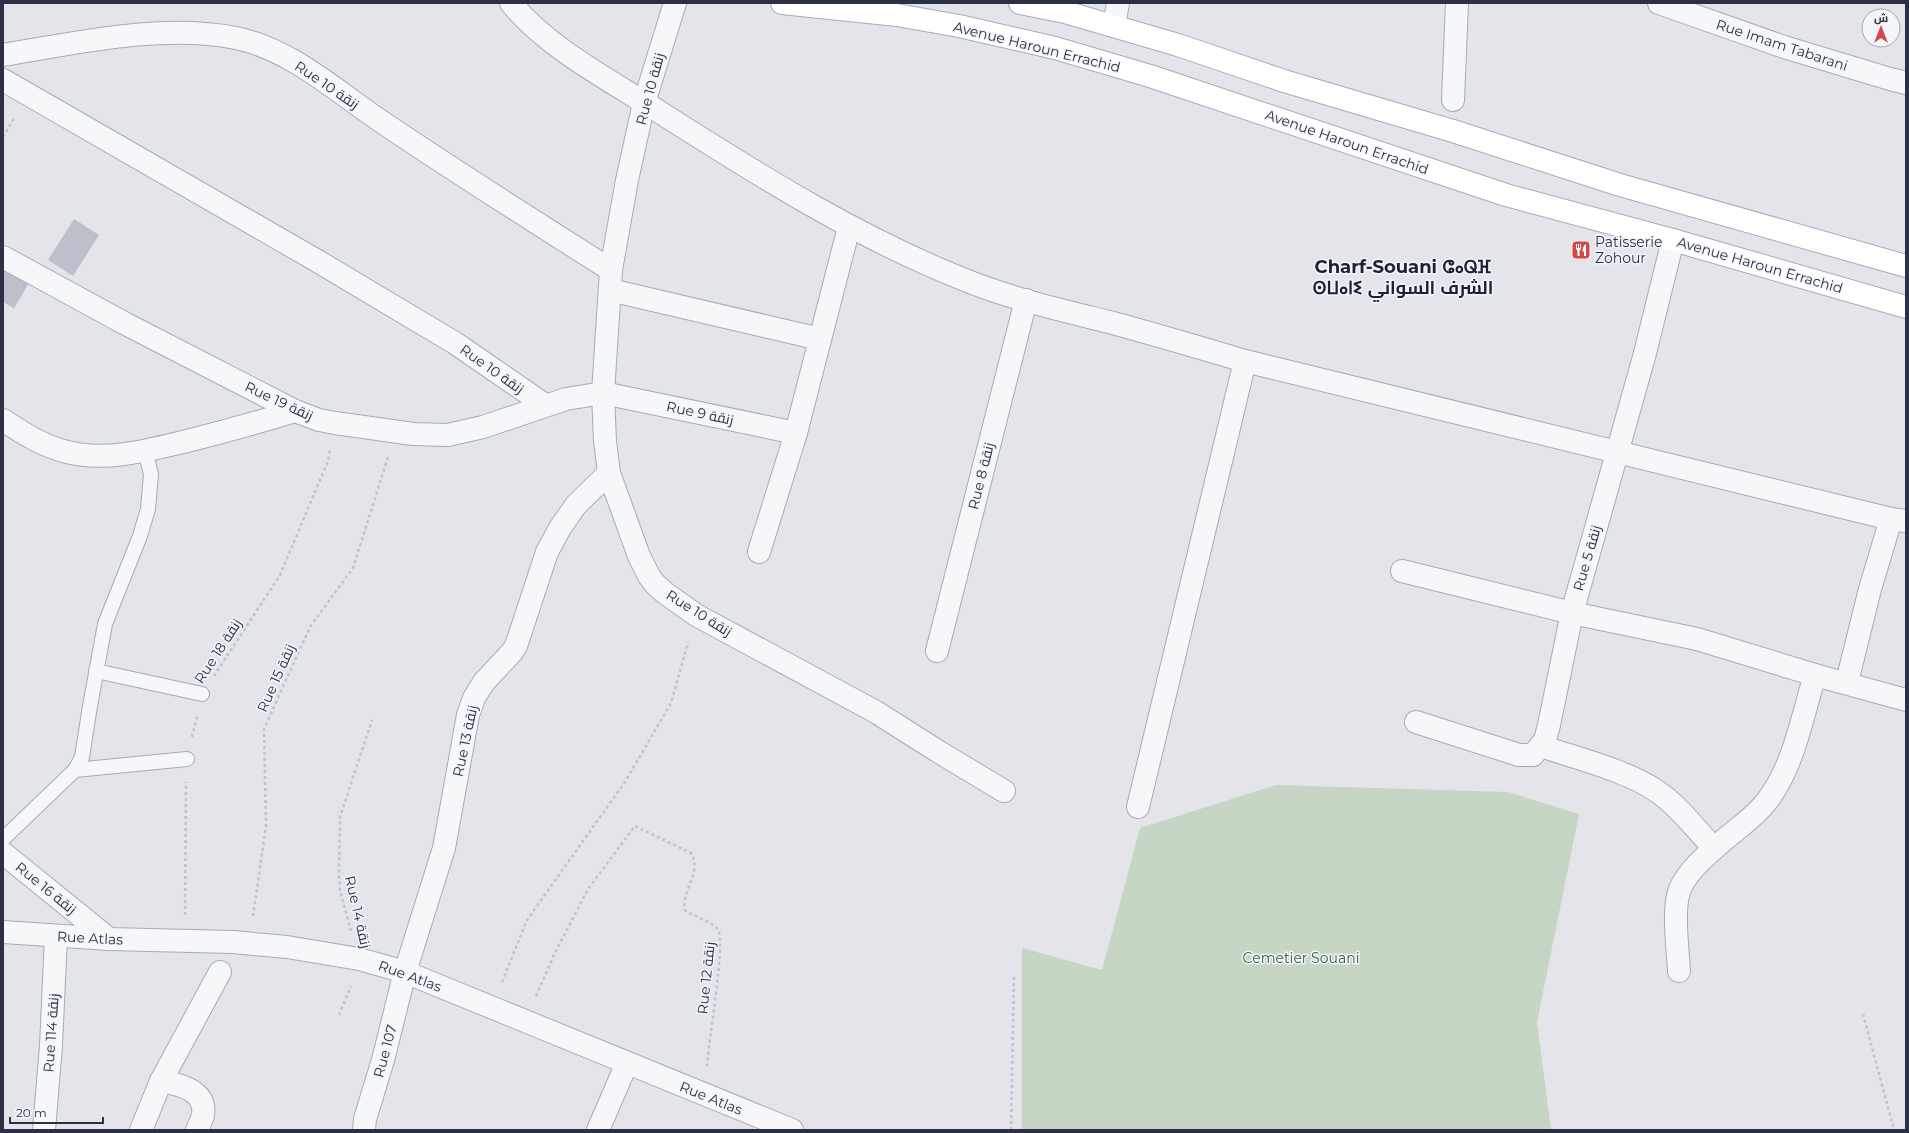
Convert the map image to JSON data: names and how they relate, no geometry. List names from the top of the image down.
{
  "streets": {
    "main road": ["Avenue Haroun Errachid"],
    "street": [
      "Rue Imam Tabarani",
      "Rue 10 زنقة",
      "Rue 19 زنقة",
      "Rue 9 زنقة",
      "Rue 8 زنقة",
      "Rue 5 زنقة",
      "Rue 13 زنقة",
      "Rue 16 زنقة",
      "Rue Atlas",
      "Rue 114 زنقة",
      "Rue 107"
    ],
    "path": [
      "Rue 18 زنقة",
      "Rue 15 زنقة",
      "Rue 14 زنقة",
      "Rue 12 زنقة"
    ]
  },
  "crossings": [
    ["Avenue Haroun Errachid", "Rue 5 زنقة"],
    ["Rue 10 زنقة", "Rue 19 زنقة"],
    ["Rue 10 زنقة", "Rue 9 زنقة"],
    ["Rue 10 زنقة", "Rue 13 زنقة"],
    ["Rue 19 زنقة", "Rue 9 زنقة"],
    ["Rue 18 زنقة", "Rue Atlas"],
    ["Rue 15 زنقة", "Rue Atlas"],
    ["Rue 13 زنقة", "Rue Atlas"],
    ["Rue 13 زنقة", "Rue 107"],
    ["Rue 16 زنقة", "Rue Atlas"],
    ["Rue 14 زنقة", "Rue Atlas"],
    ["Rue Atlas", "Rue 114 زنقة"],
    ["Rue Atlas", "Rue 107"]
  ],
  "districts": ["Charf-Souani ⵛⴰⵕⴼ ⵙⵡⴰⵏⵉ الشرف السواني"],
  "parks": ["Cemetier Souani"],
  "places": {
    "restaurant": ["Patisserie Zohour"]
  },
  "scale_bar": "20 m",
  "north": "top"
}
